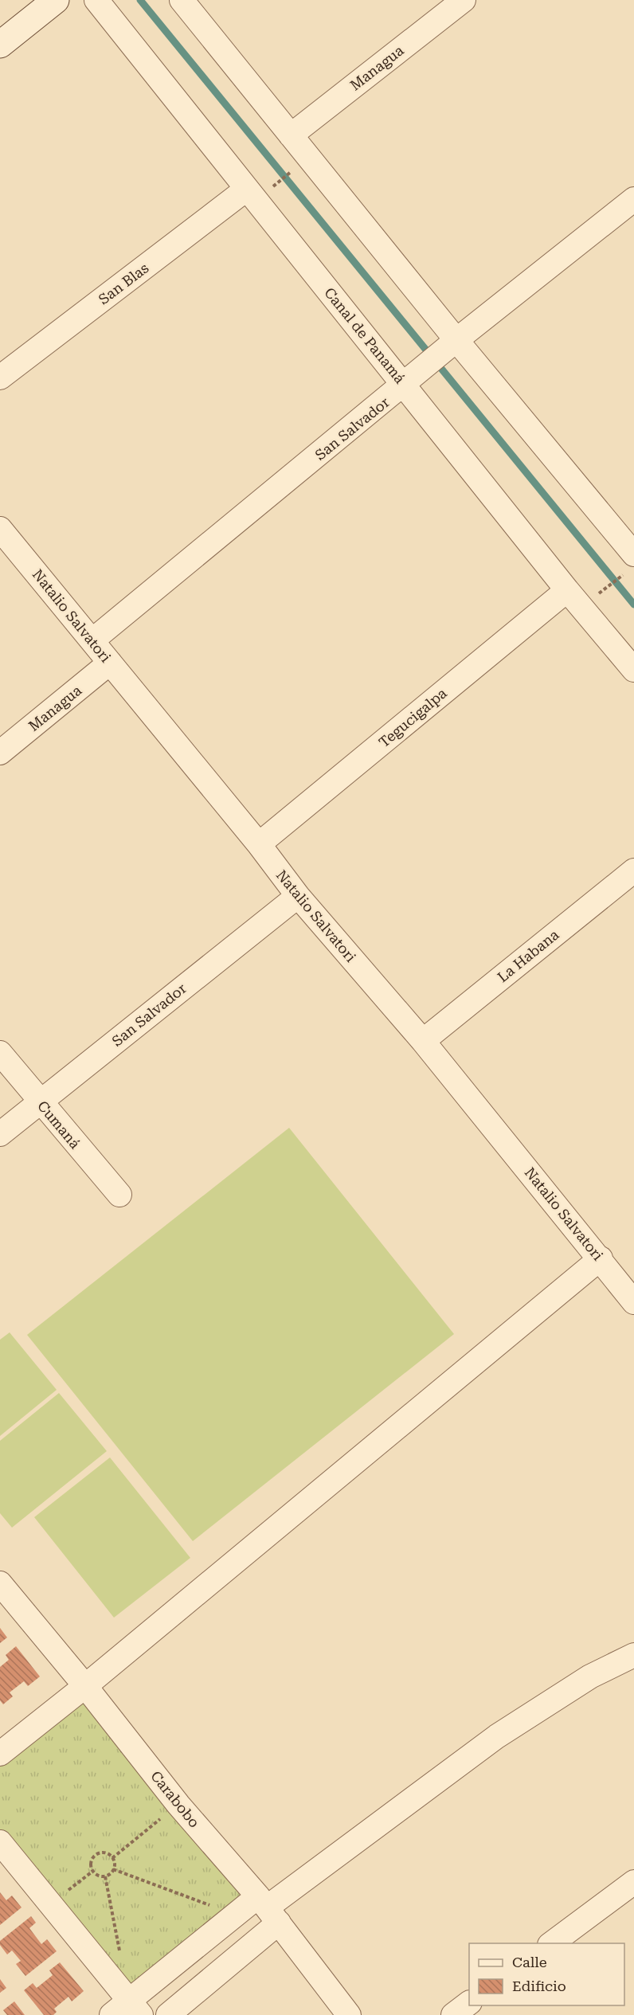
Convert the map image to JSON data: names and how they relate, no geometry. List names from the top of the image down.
{
  "streets": {
    "street": [
      "Managua",
      "San Blas",
      "Canal de Panamá",
      "San Salvador",
      "Natalio Salvatori",
      "Tegucigalpa",
      "La Habana",
      "Cumaná",
      "Carabobo"
    ]
  },
  "crossings": [
    ["Managua", "Natalio Salvatori"],
    ["San Blas", "Canal de Panamá"],
    ["Canal de Panamá", "San Salvador"],
    ["Canal de Panamá", "Tegucigalpa"],
    ["San Salvador", "Natalio Salvatori"],
    ["San Salvador", "Cumaná"],
    ["Natalio Salvatori", "Tegucigalpa"],
    ["Natalio Salvatori", "La Habana"]
  ],
  "legend": ["Calle", "Edificio"]
}
